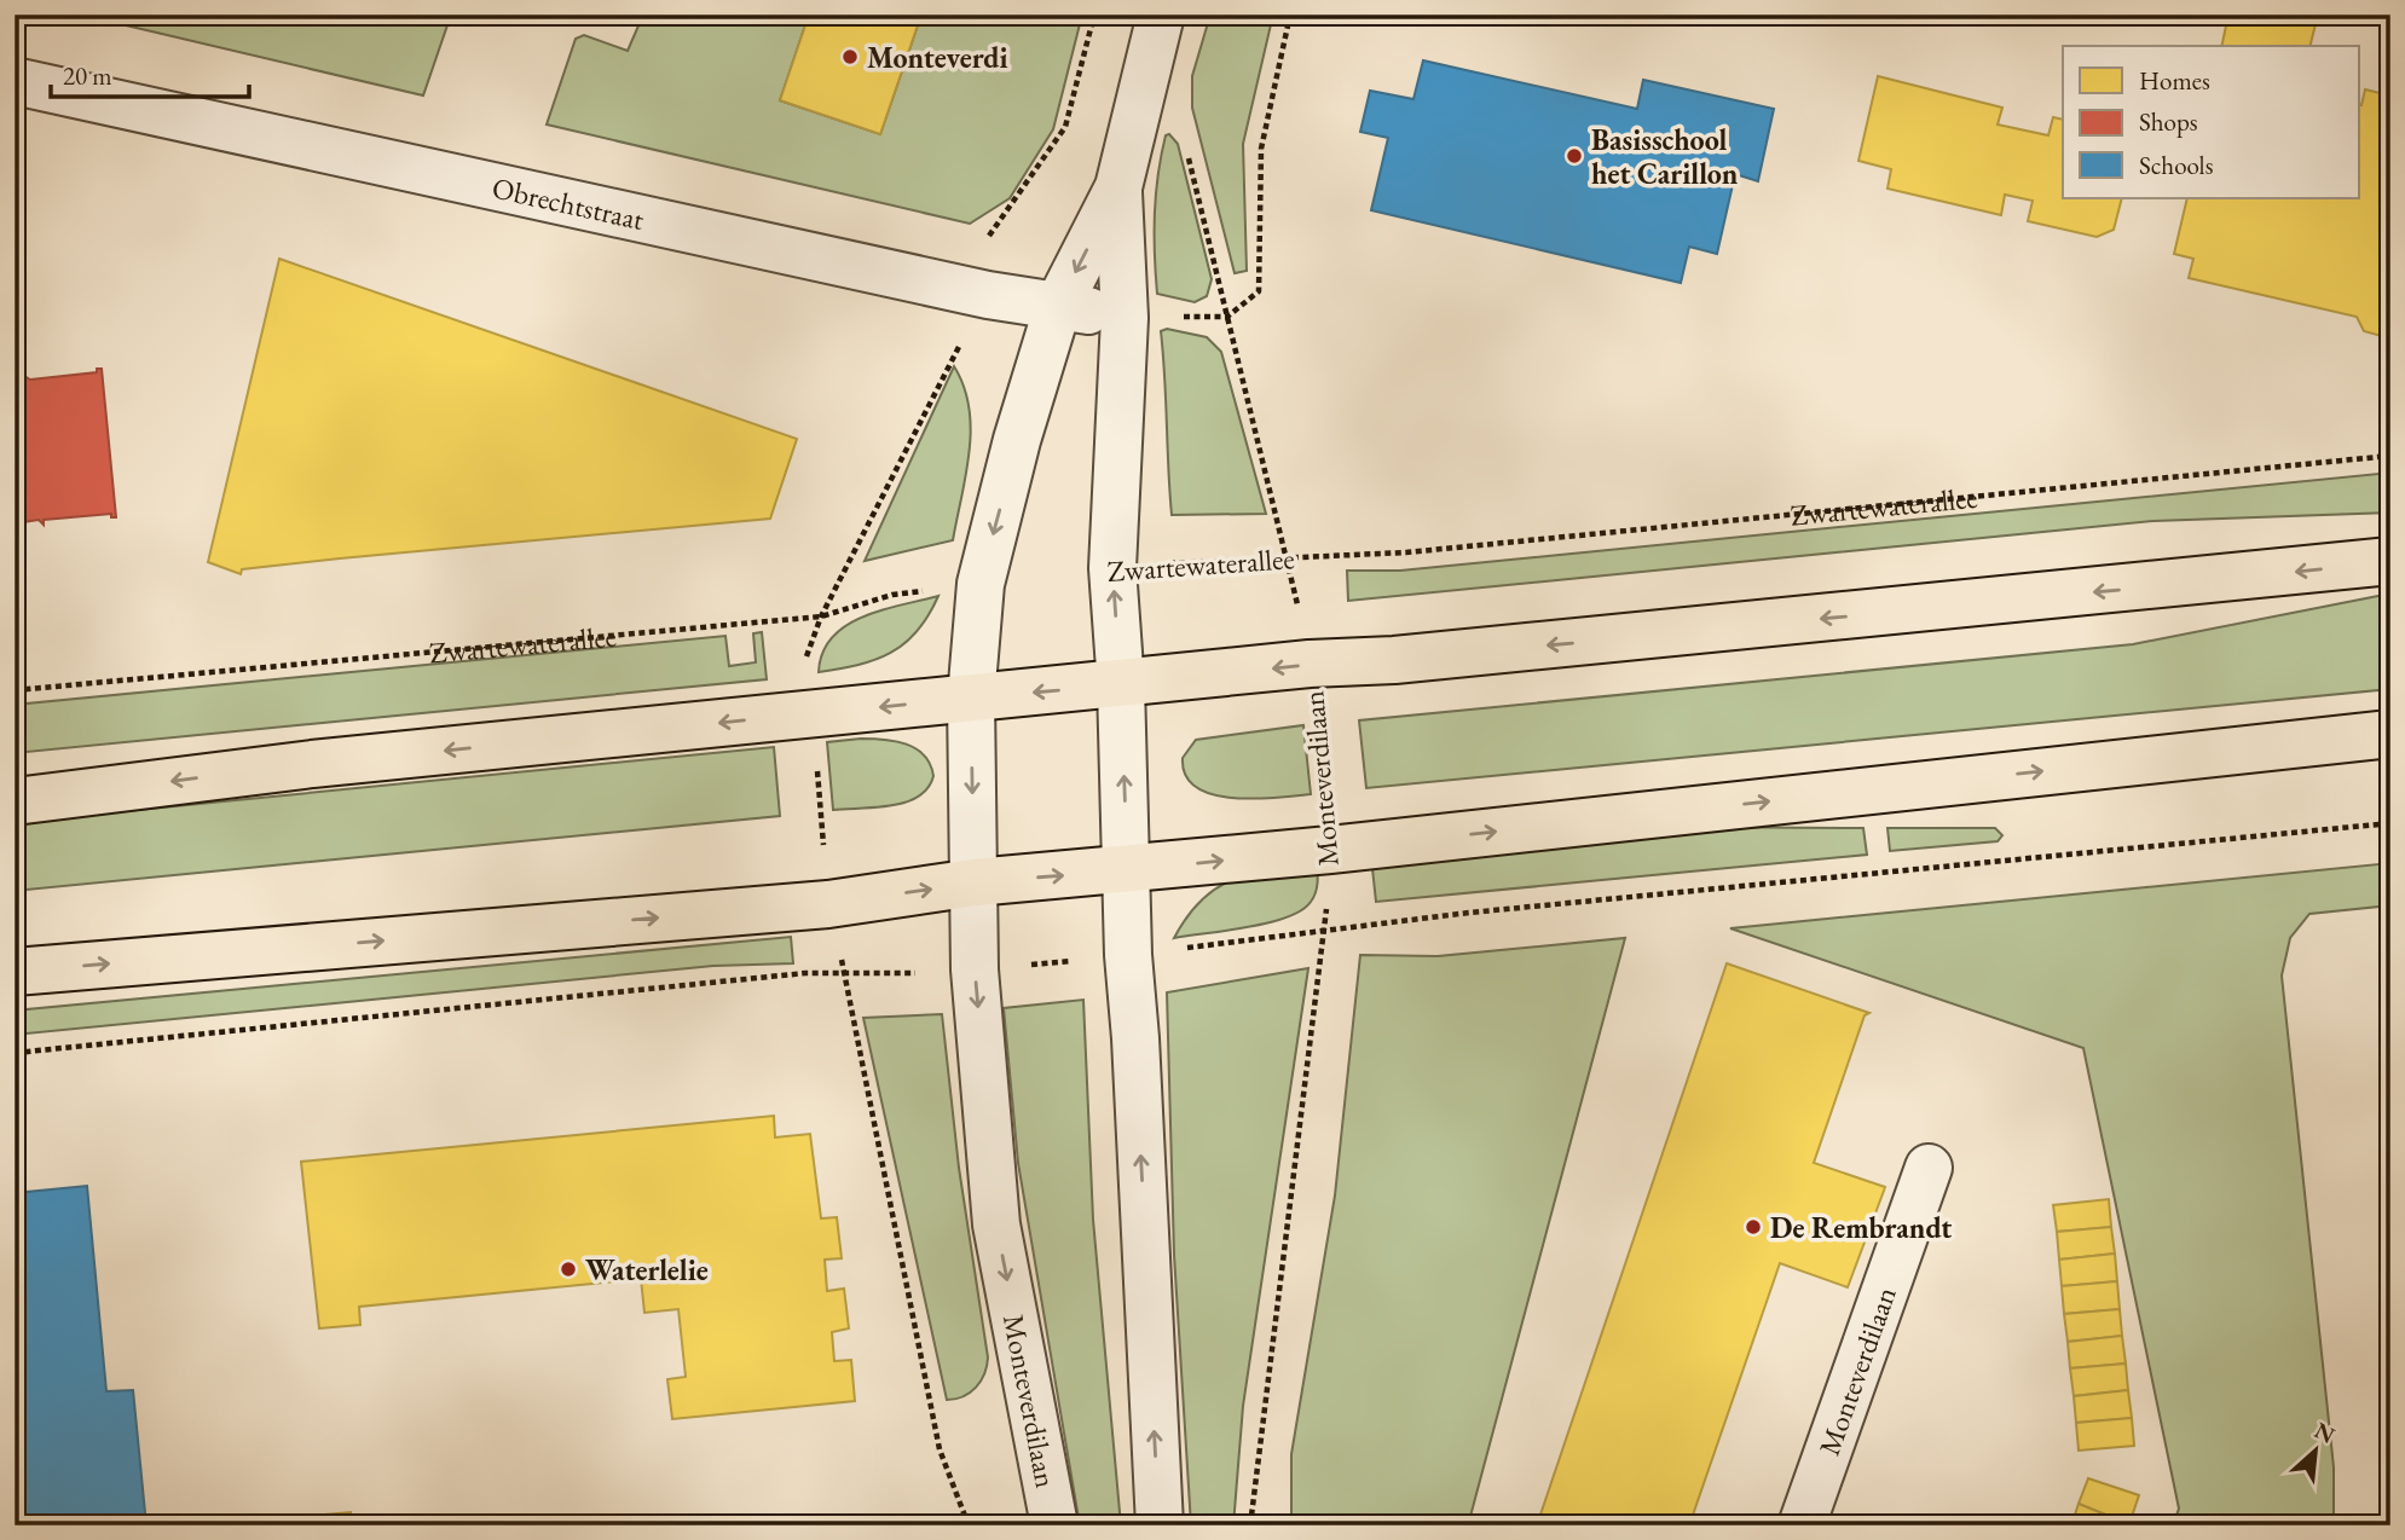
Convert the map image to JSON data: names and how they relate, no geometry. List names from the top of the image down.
{
  "streets": {
    "street": ["Obrechtstraat", "Monteverdilaan"],
    "path": ["Zwartewaterallee"]
  },
  "crossings": [
    ["Obrechtstraat", "Monteverdilaan"],
    ["Zwartewaterallee", "Monteverdilaan"]
  ],
  "places": [
    "Monteverdi",
    "Basisschool het Carillon",
    "De Rembrandt",
    "Waterlelie"
  ],
  "legend": ["Homes", "Shops", "Schools"],
  "scale_bar": "20 m",
  "north": "top right"
}
